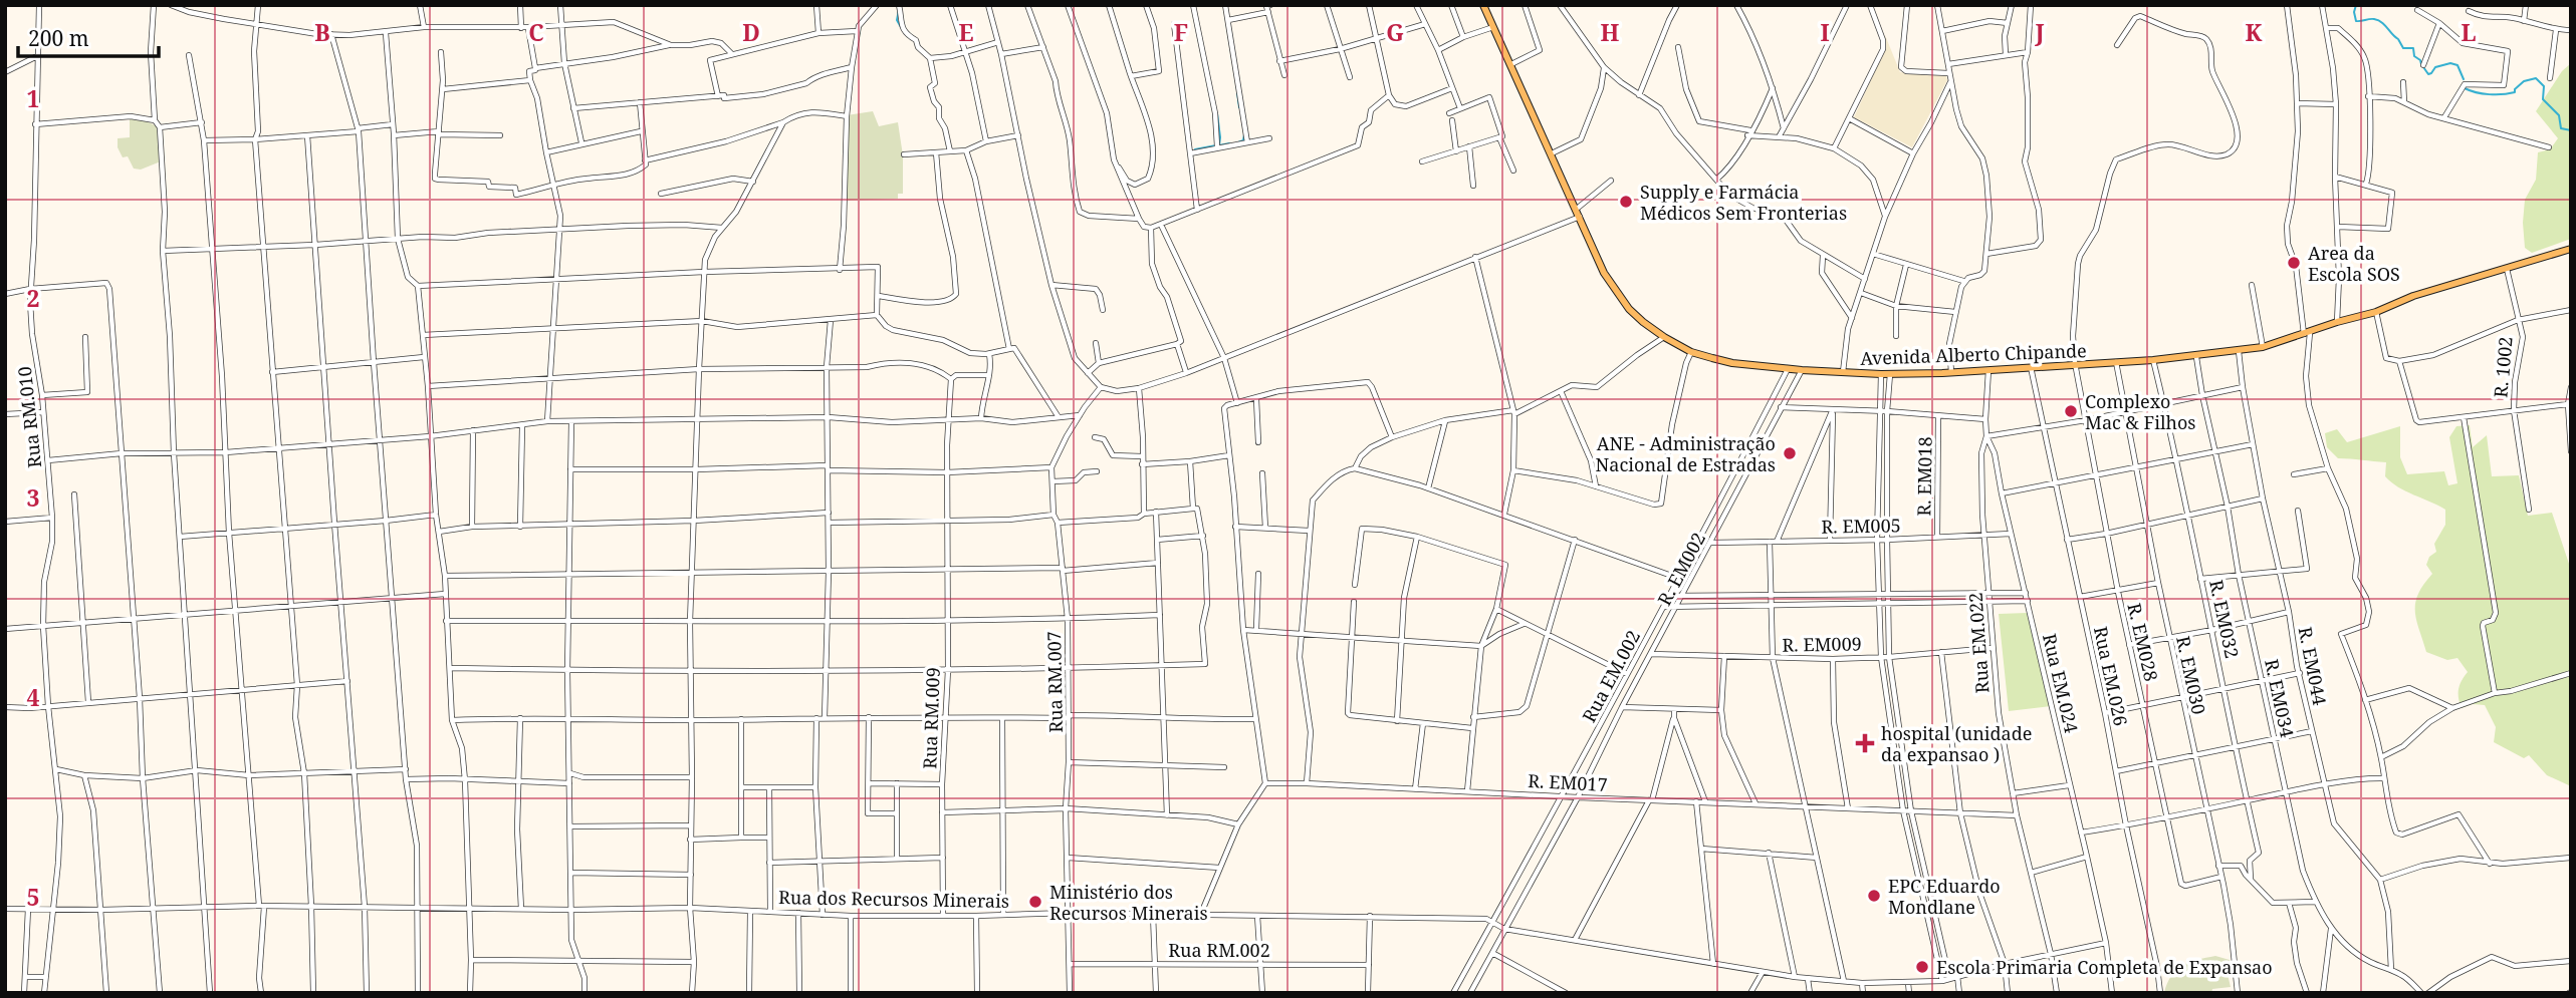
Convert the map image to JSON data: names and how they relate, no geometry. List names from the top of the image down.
{
  "streets": {
    "main road": ["Avenida Alberto Chipande"],
    "street": [
      "R. 1002",
      "Rua RM.010",
      "R. EM018",
      "R. EM005",
      "R. EM002",
      "R. EM032",
      "R. EM028",
      "Rua EM.022",
      "R. EM009",
      "R. EM044",
      "R. EM030",
      "Rua EM.002",
      "Rua EM.026",
      "Rua RM.007",
      "Rua EM.024",
      "R. EM034",
      "Rua RM.009",
      "R. EM017",
      "Rua dos Recursos Minerais",
      "Rua RM.002"
    ]
  },
  "crossings": [
    ["Avenida Alberto Chipande", "R. 1002"],
    ["Avenida Alberto Chipande", "R. EM002"],
    ["Avenida Alberto Chipande", "R. EM032"],
    ["Avenida Alberto Chipande", "R. EM028"],
    ["Avenida Alberto Chipande", "Rua EM.022"],
    ["Avenida Alberto Chipande", "R. EM044"],
    ["Avenida Alberto Chipande", "R. EM030"],
    ["Avenida Alberto Chipande", "Rua EM.002"],
    ["Avenida Alberto Chipande", "Rua EM.026"],
    ["Avenida Alberto Chipande", "R. EM034"],
    ["Rua RM.010", "Rua dos Recursos Minerais"],
    ["R. EM018", "R. EM005"],
    ["R. EM005", "R. EM002"],
    ["R. EM005", "Rua EM.022"],
    ["R. EM005", "Rua EM.024"],
    ["R. EM002", "R. EM009"],
    ["R. EM002", "R. EM017"],
    ["R. EM028", "R. EM030"],
    ["Rua EM.022", "R. EM009"],
    ["Rua EM.022", "Rua EM.024"],
    ["Rua EM.022", "R. EM017"],
    ["R. EM044", "R. EM034"],
    ["Rua EM.002", "R. EM017"],
    ["Rua EM.002", "Rua dos Recursos Minerais"],
    ["Rua RM.007", "Rua dos Recursos Minerais"],
    ["Rua RM.007", "Rua RM.002"],
    ["Rua RM.009", "Rua dos Recursos Minerais"]
  ],
  "places": {
    "other": [
      "Supply e Farmácia Médicos Sem Fronterias",
      "Area da Escola SOS",
      "Complexo Mac & Filhos",
      "ANE - Administração Nacional de Estradas",
      "EPC Eduardo Mondlane",
      "Ministério dos Recursos Minerais",
      "Escola Primaria Completa de Expansao"
    ],
    "health": ["hospital (unidade da expansao )"]
  },
  "scale_bar": "200 m",
  "grid": {
    "columns": [
      "B",
      "C",
      "D",
      "E",
      "F",
      "G",
      "H",
      "I",
      "J",
      "K",
      "L"
    ],
    "rows": [
      "1",
      "2",
      "3",
      "4",
      "5"
    ]
  }
}
